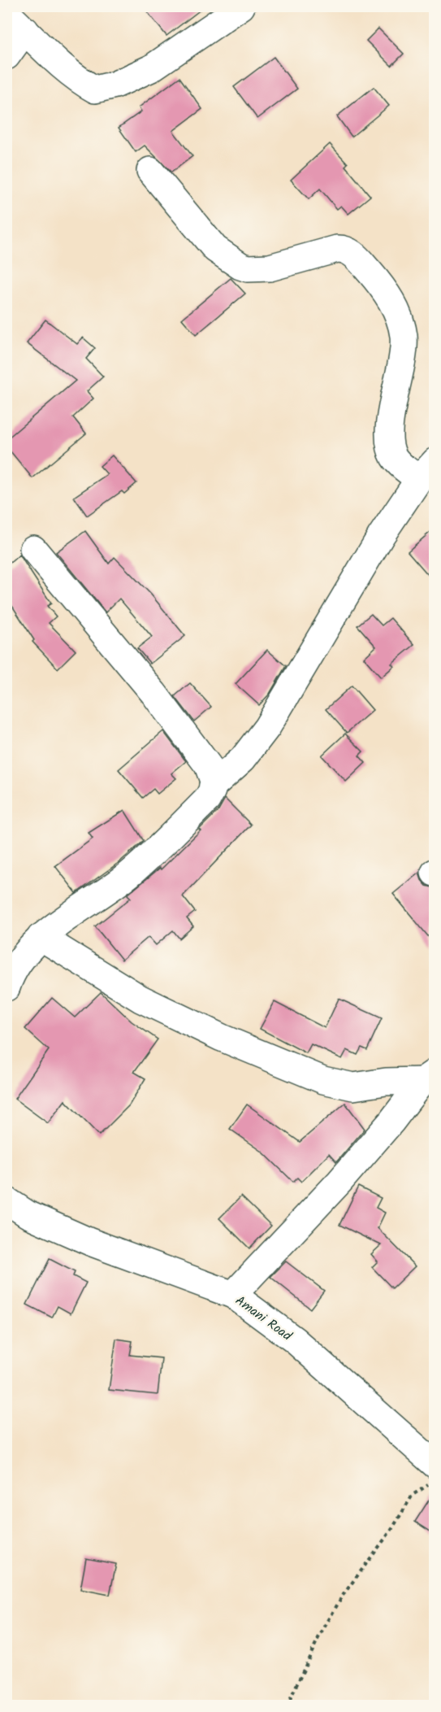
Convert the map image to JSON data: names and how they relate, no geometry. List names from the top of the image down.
{
  "streets": {
    "street": ["Amani Road"]
  }
}
